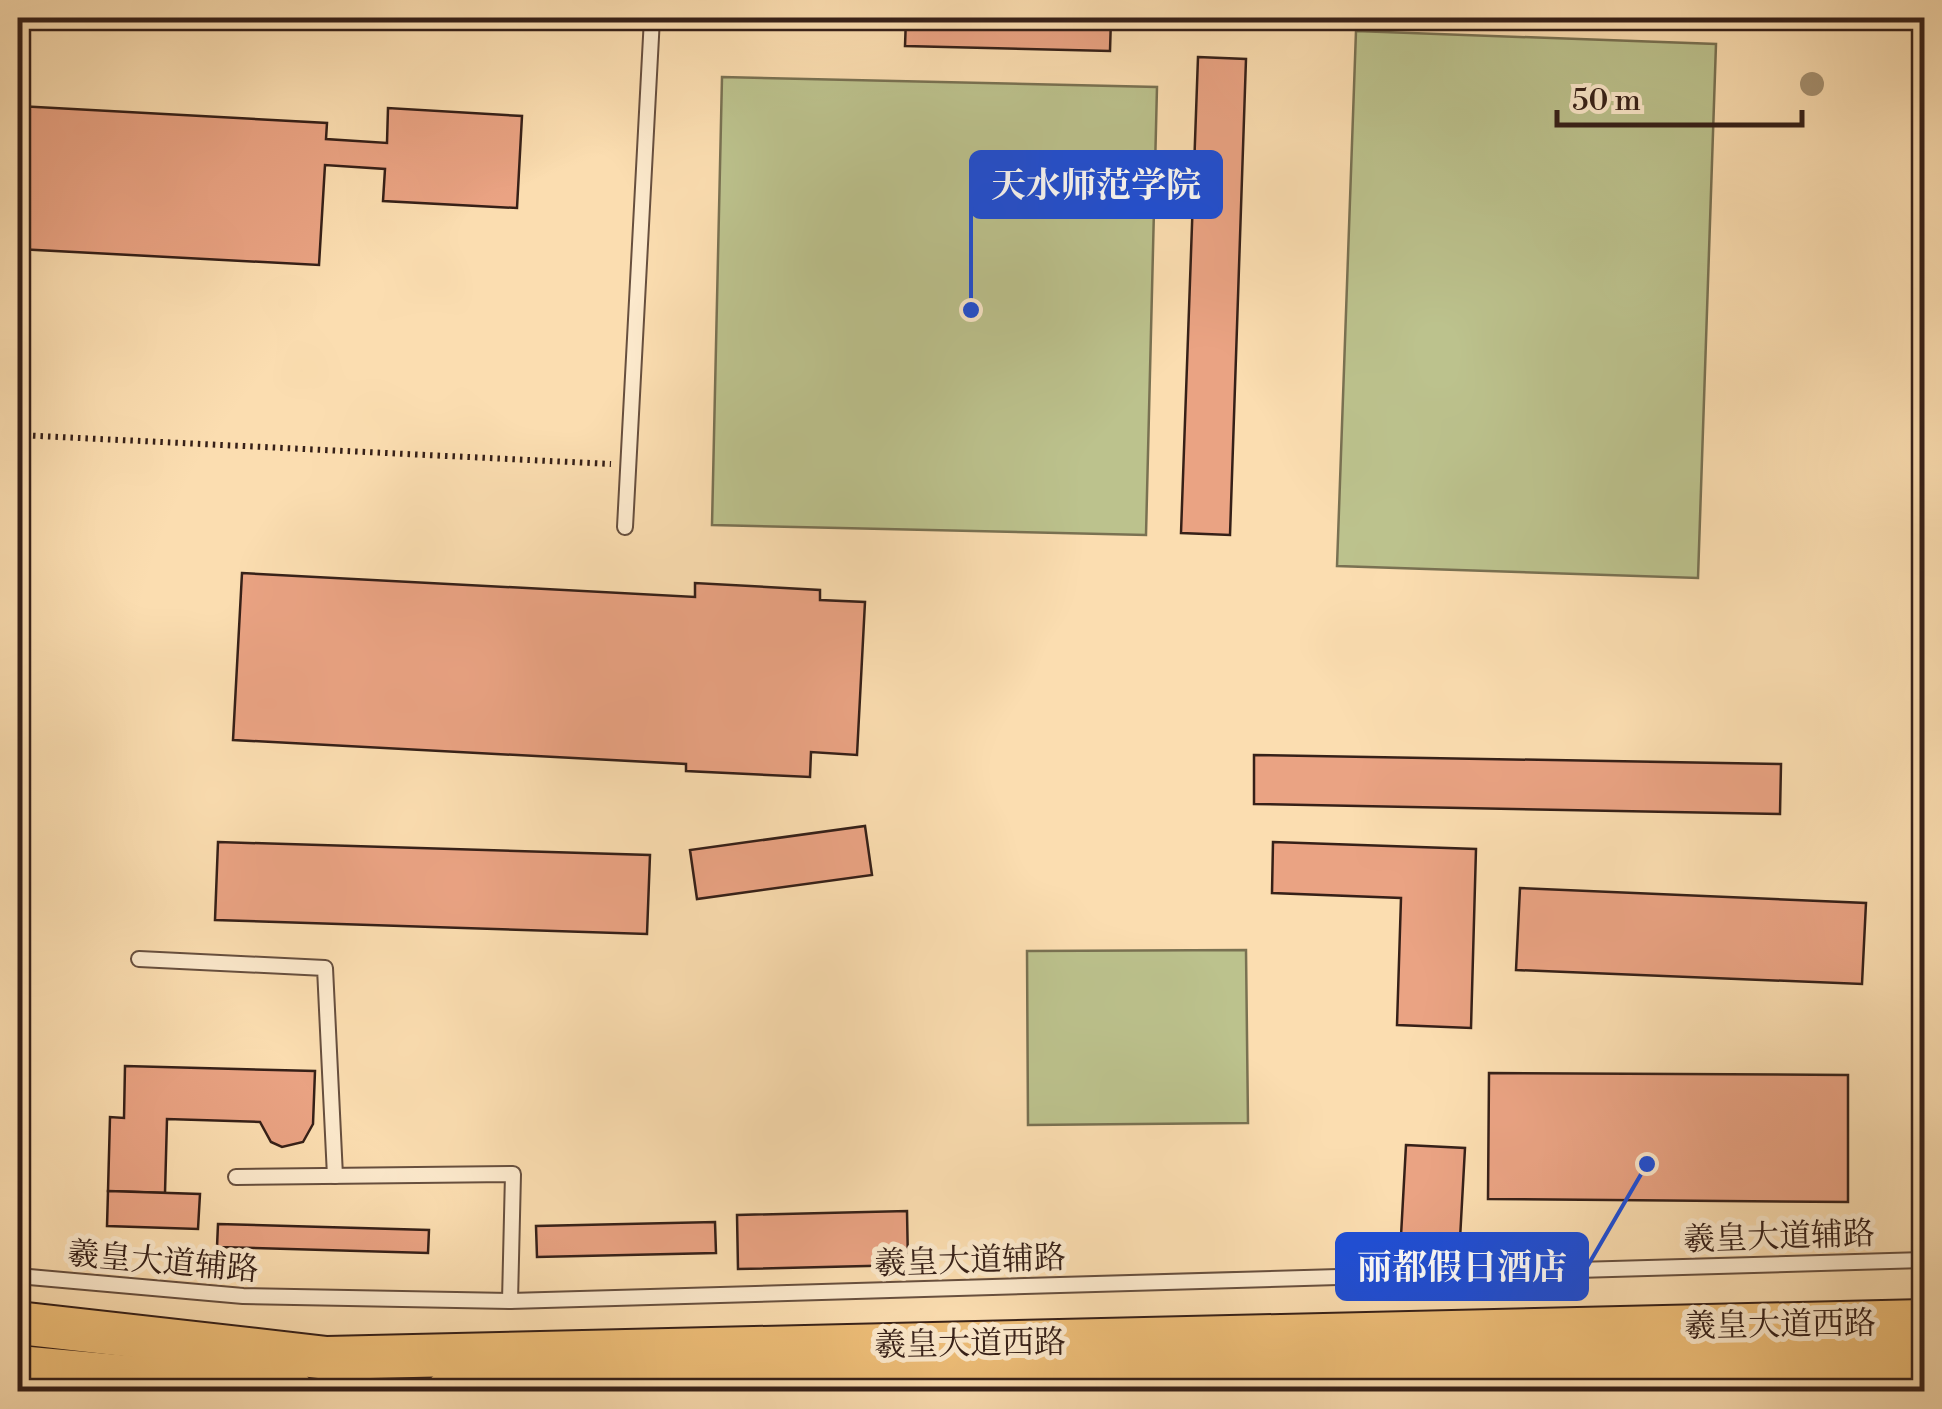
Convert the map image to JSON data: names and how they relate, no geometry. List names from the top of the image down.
{
  "streets": {
    "main road": ["羲皇大道西路"],
    "lane": ["羲皇大道辅路"]
  },
  "places": ["天水师范学院", "丽都假日酒店"],
  "scale_bar": "50 m"
}
